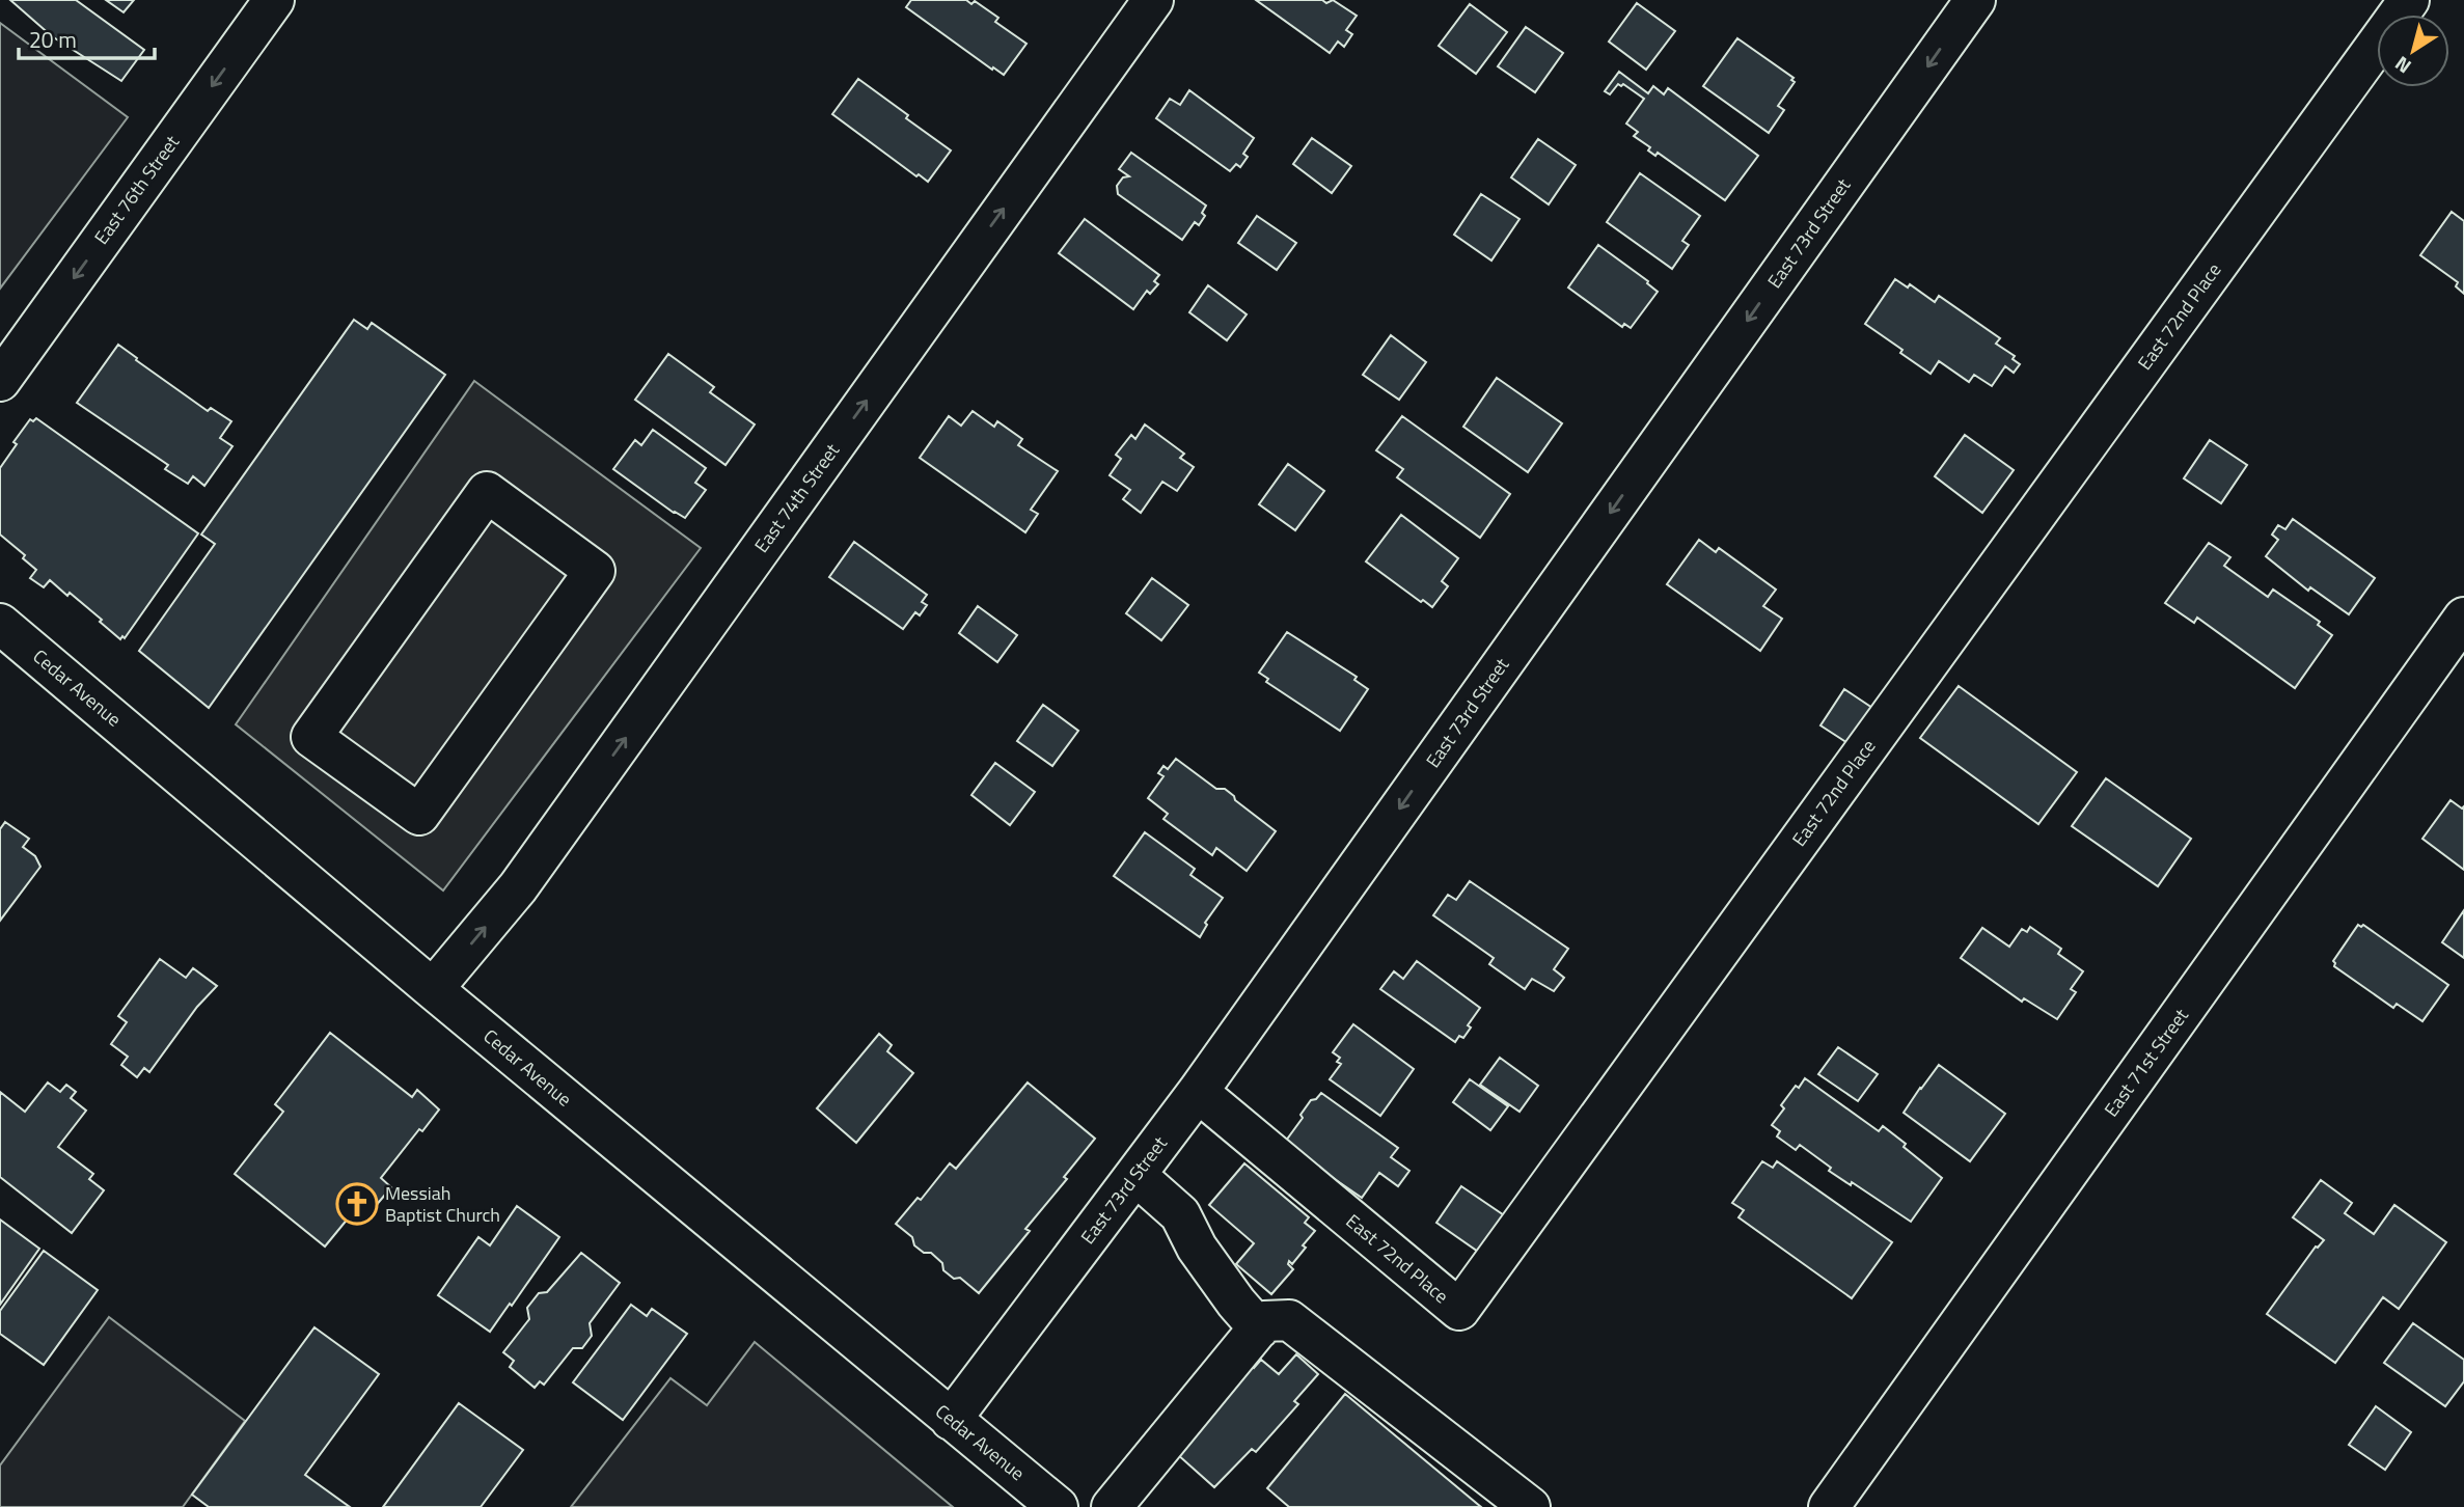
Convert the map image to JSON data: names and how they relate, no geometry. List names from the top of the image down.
{
  "streets": {
    "street": [
      "East 76th Street",
      "East 73rd Street",
      "East 72nd Place",
      "East 74th Street",
      "Cedar Avenue",
      "East 71st Street"
    ]
  },
  "crossings": [
    ["East 73rd Street", "East 72nd Place"],
    ["East 73rd Street", "Cedar Avenue"],
    ["East 74th Street", "Cedar Avenue"]
  ],
  "one_way": ["East 76th Street", "East 73rd Street", "East 74th Street"],
  "places": {
    "church": ["Messiah Baptist Church"]
  },
  "scale_bar": "20 m",
  "north": "bottom left"
}
